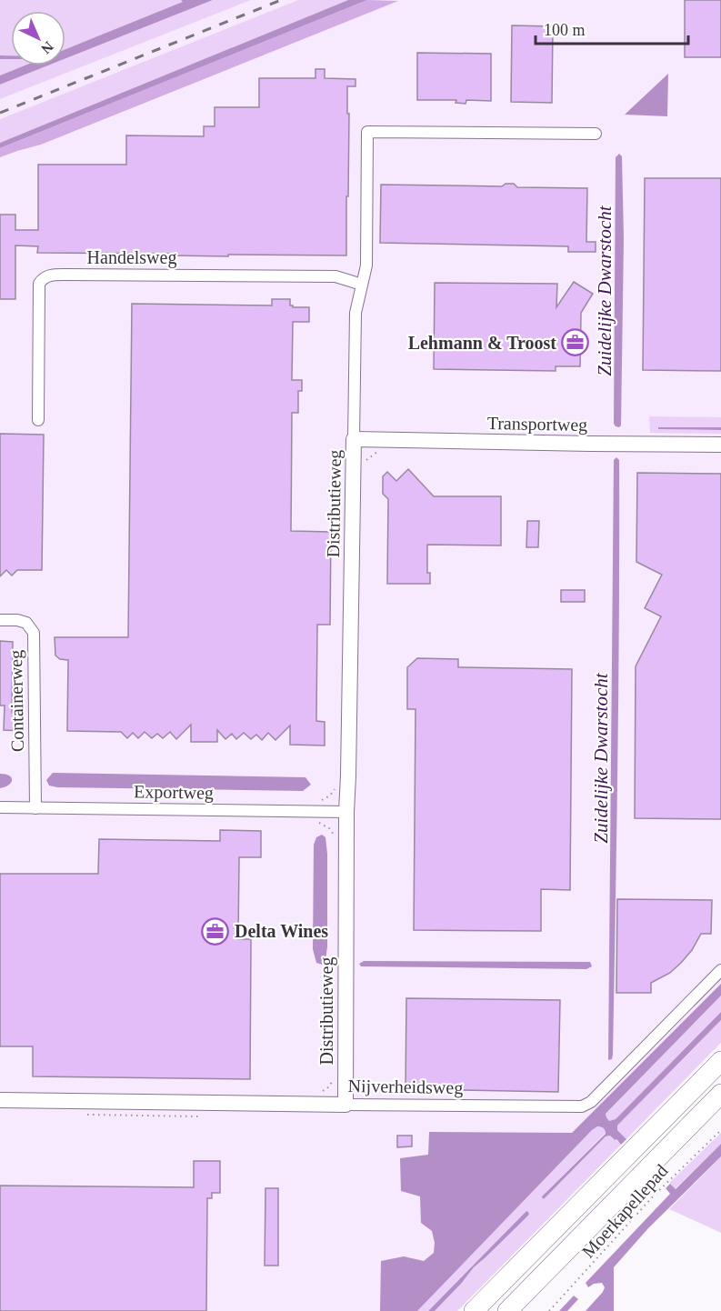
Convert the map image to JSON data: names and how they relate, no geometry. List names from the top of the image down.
{
  "streets": {
    "street": [
      "Handelsweg",
      "Transportweg",
      "Distributieweg",
      "Containerweg",
      "Exportweg",
      "Nijverheidsweg"
    ],
    "path": ["Moerkapellepad"]
  },
  "crossings": [
    ["Handelsweg", "Distributieweg"],
    ["Transportweg", "Distributieweg"],
    ["Distributieweg", "Exportweg"],
    ["Distributieweg", "Nijverheidsweg"],
    ["Containerweg", "Exportweg"]
  ],
  "water": ["Zuidelijke Dwarstocht"],
  "places": {
    "office": ["Lehmann & Troost", "Delta Wines"]
  },
  "scale_bar": "100 m",
  "north": "bottom right"
}
